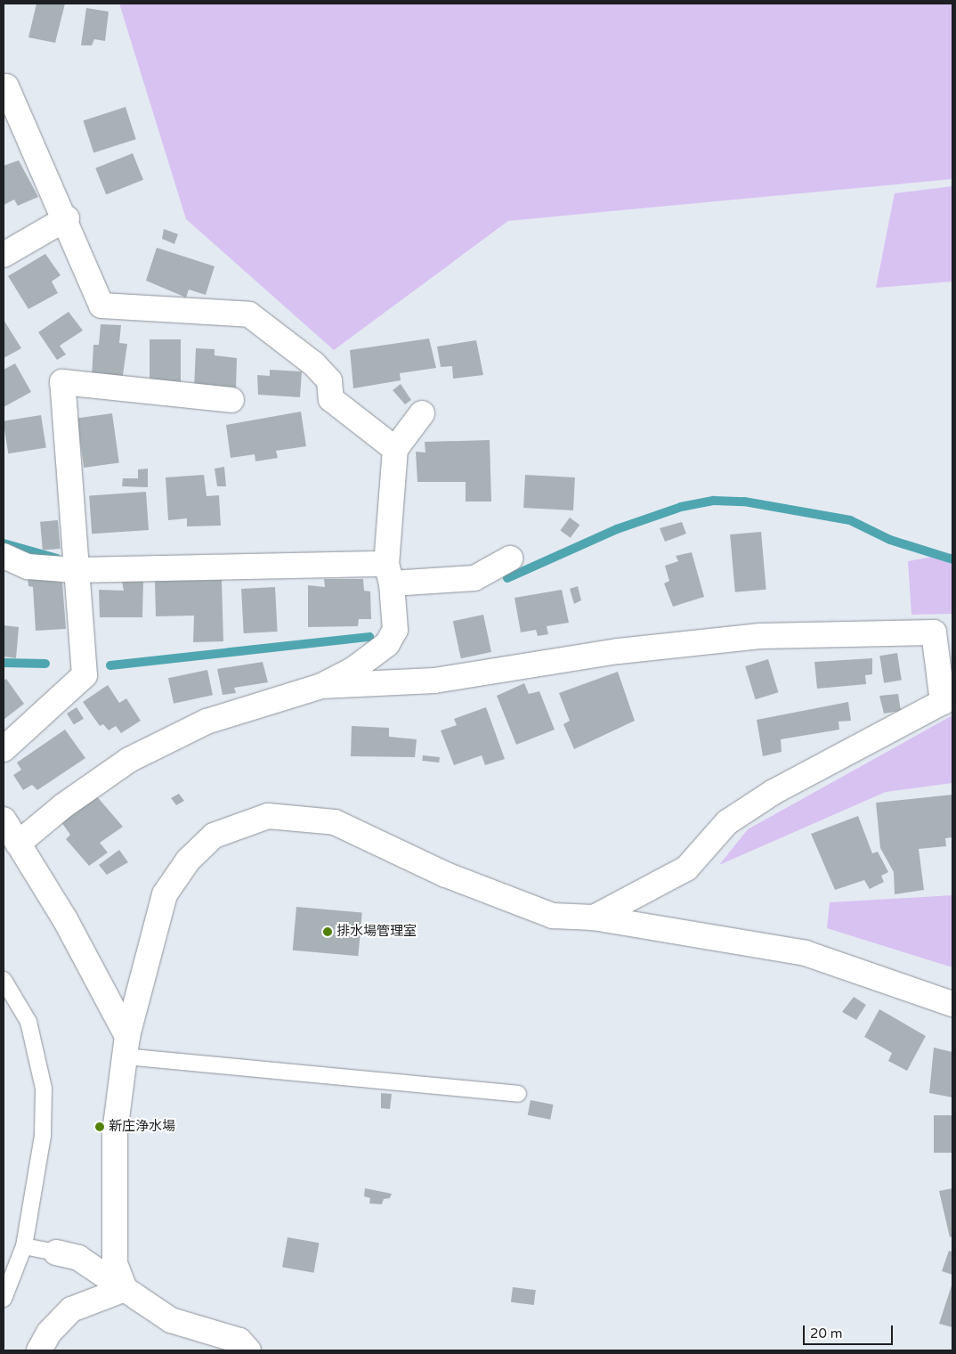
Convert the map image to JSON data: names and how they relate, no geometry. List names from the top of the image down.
{
  "places": ["排水場管理室", "新庄浄水場"],
  "scale_bar": "20 m"
}
